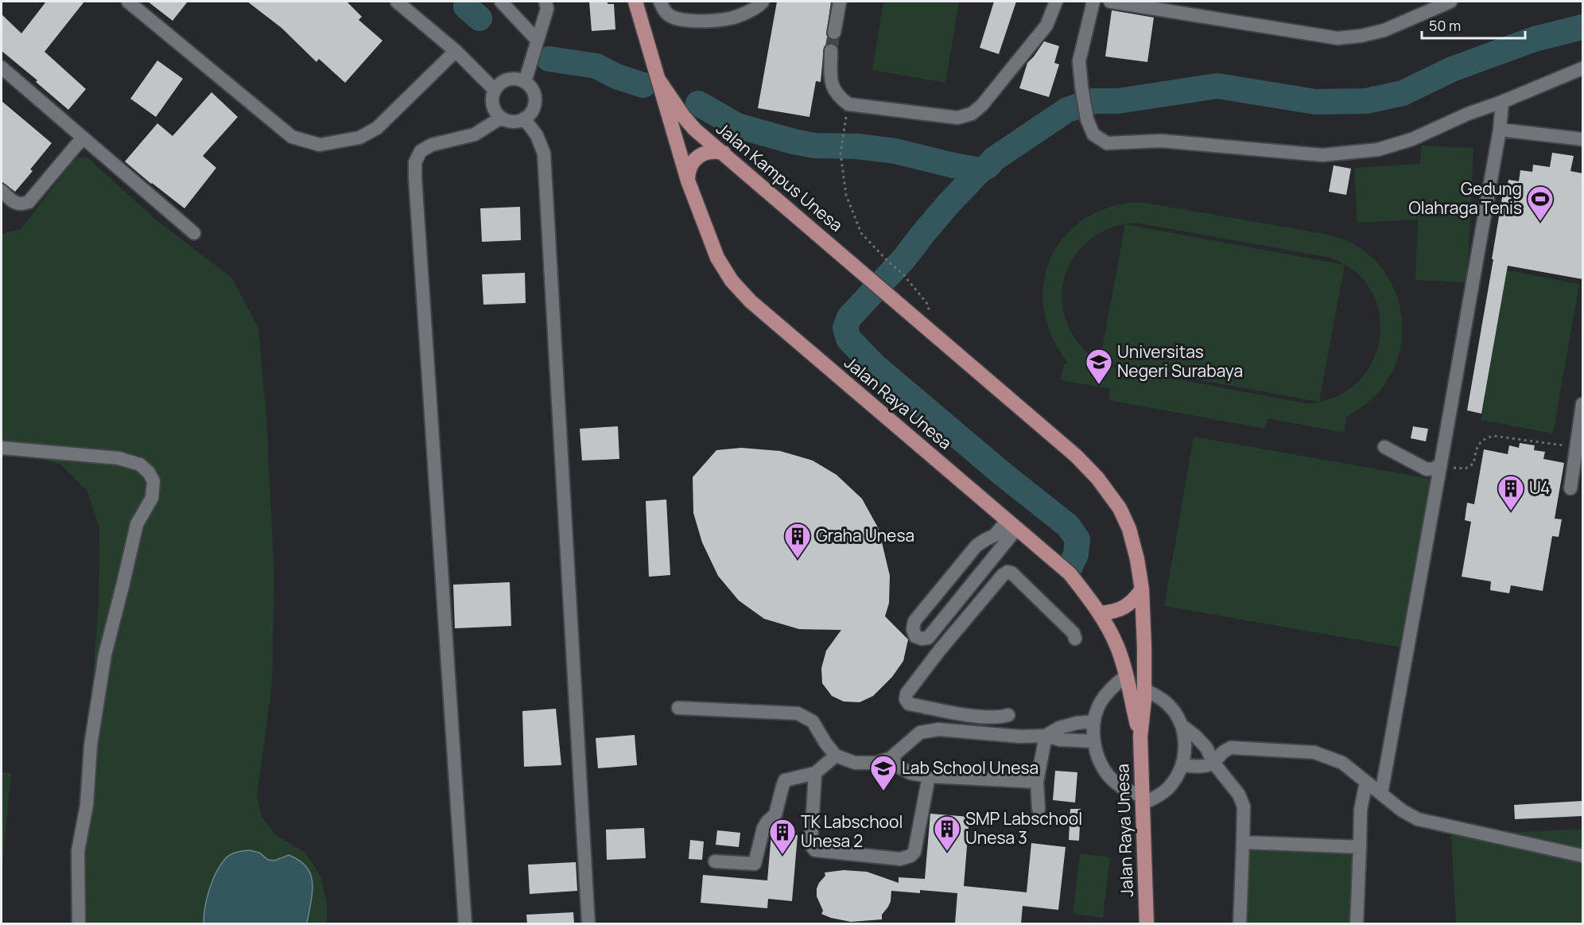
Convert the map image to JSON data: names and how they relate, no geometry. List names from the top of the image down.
{
  "streets": {
    "main road": ["Jalan Kampus Unesa", "Jalan Raya Unesa"]
  },
  "crossings": [
    ["Jalan Kampus Unesa", "Jalan Raya Unesa"]
  ],
  "places": {
    "sports": ["Gedung Olahraga Tenis"],
    "school or university": ["Universitas Negeri Surabaya", "Lab School Unesa"],
    "building": [
      "U4",
      "Graha Unesa",
      "SMP Labschool Unesa 3",
      "TK Labschool Unesa 2"
    ]
  },
  "scale_bar": "50 m"
}
